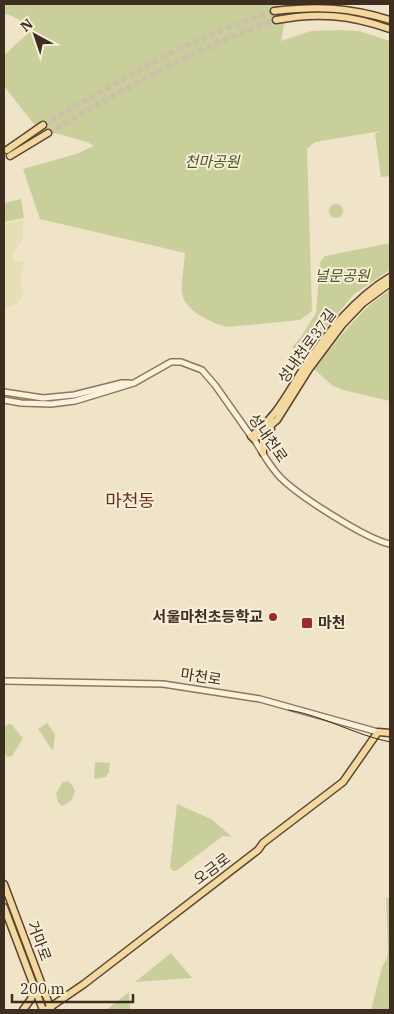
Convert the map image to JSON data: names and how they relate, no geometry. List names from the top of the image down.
{
  "streets": {
    "main road": [
      "성내천로37길",
      "마천로",
      "오금로",
      "거마로"
    ],
    "street": ["성내천로"]
  },
  "crossings": [
    ["성내천로37길", "성내천로"],
    ["마천로", "오금로"],
    ["오금로", "거마로"]
  ],
  "districts": ["마천동"],
  "parks": ["천마공원", "널문공원"],
  "places": {
    "other": ["서울마천초등학교"],
    "transit": ["마천"]
  },
  "scale_bar": "200 m",
  "north": "top left"
}
